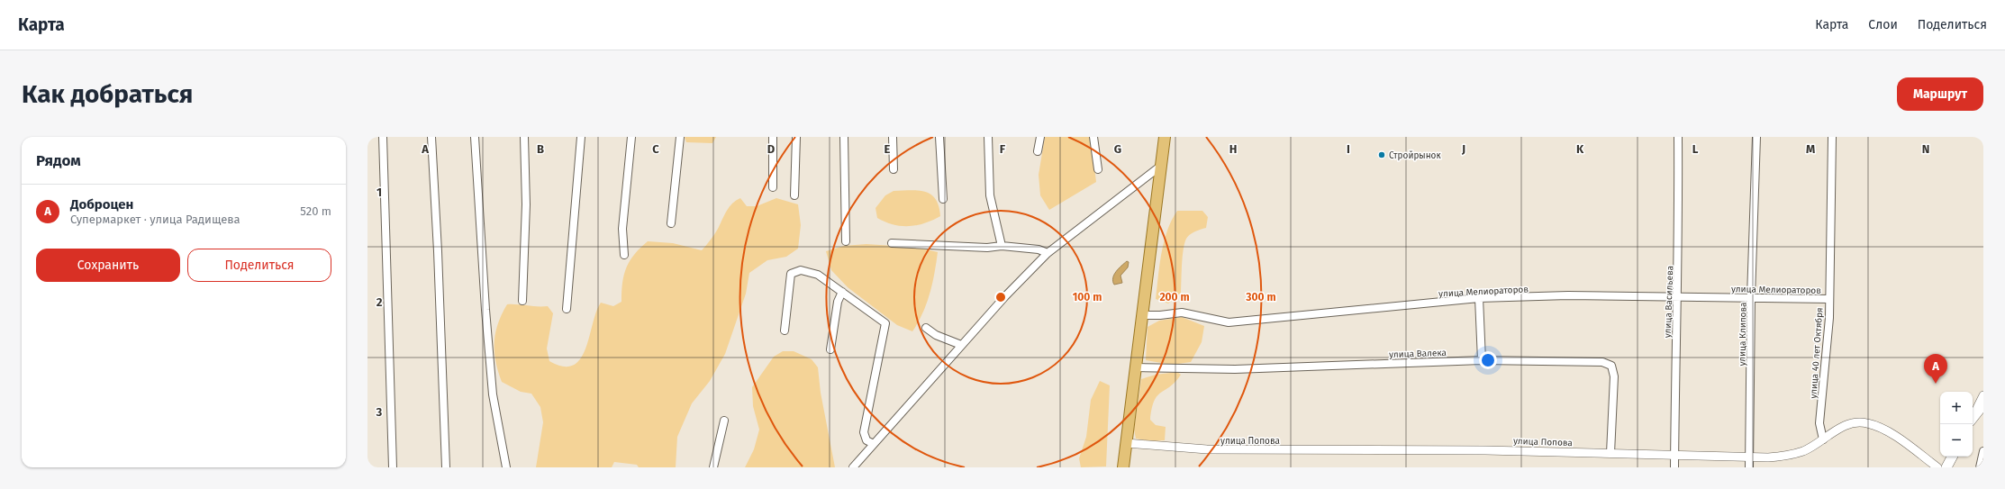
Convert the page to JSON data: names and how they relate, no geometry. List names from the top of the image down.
{
  "streets": {
    "street": [
      "улица Мелиораторов",
      "улица Васильева",
      "улица Клипова",
      "улица Валека",
      "улица 40 лет Октября",
      "улица Попова"
    ]
  },
  "crossings": [
    ["улица Мелиораторов", "улица Васильева"],
    ["улица Мелиораторов", "улица Клипова"],
    ["улица Мелиораторов", "улица 40 лет Октября"],
    ["улица Васильева", "улица Попова"],
    ["улица Клипова", "улица Попова"],
    ["улица Валека", "улица Попова"],
    ["улица 40 лет Октября", "улица Попова"]
  ],
  "places": ["Стройрынок"],
  "page": {
    "header": "Карта",
    "nav": ["Карта", "Слои", "Поделиться"],
    "buttons": [
      "Маршрут",
      ["Сохранить", "Поделиться"]
    ],
    "title": "Как добраться",
    "heading": "Рядом",
    "list": [
      {
        "mark": "A",
        "name": "Доброцен",
        "note": "Супермаркет · улица Радищева",
        "value": "520 m"
      }
    ],
    "pins": "A",
    "map_buttons": ["+", "−"]
  },
  "grid": {
    "columns": [
      "A",
      "B",
      "C",
      "D",
      "E",
      "F",
      "G",
      "H",
      "I",
      "J",
      "K",
      "L",
      "M",
      "N"
    ],
    "rows": ["1", "2", "3"]
  },
  "rings": ["100 m", "200 m", "300 m"]
}
